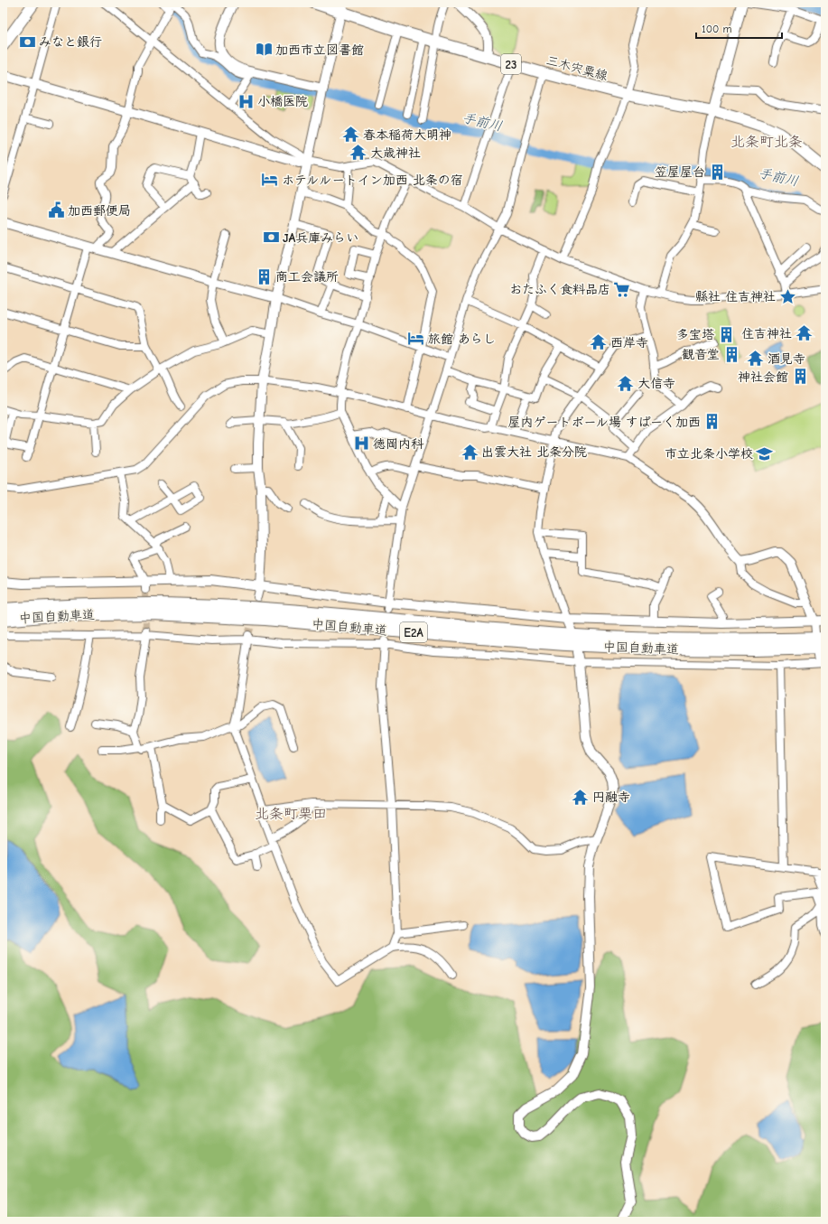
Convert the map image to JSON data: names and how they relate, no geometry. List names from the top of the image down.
{
  "streets": {
    "highway": ["中国自動車道", "E2A"],
    "main road": ["23", "三木宍粟線"]
  },
  "districts": ["北条町北条", "北条町栗田"],
  "water": ["手前川"],
  "places": {
    "bank": ["みなと銀行", "JA兵庫みらい"],
    "library": ["加西市立図書館"],
    "hospital": ["小橋医院", "徳岡内科"],
    "temple": [
      "春本稲荷大明神",
      "大歳神社",
      "住吉神社",
      "西岸寺",
      "酒見寺",
      "大信寺",
      "出雲大社 北条分院",
      "円融寺"
    ],
    "building": [
      "笠屋屋台",
      "商工会議所",
      "多宝塔",
      "観音堂",
      "神社会館",
      "屋内ゲートボール場 すぱーく加西"
    ],
    "hotel": ["ホテルルートイン加西 北条の宿", "旅館 あらし"],
    "public building": ["加西郵便局"],
    "supermarket": ["おたふく食料品店"],
    "place": ["縣社 住吉神社"],
    "school or university": ["市立北条小学校"]
  },
  "scale_bar": "100 m"
}
